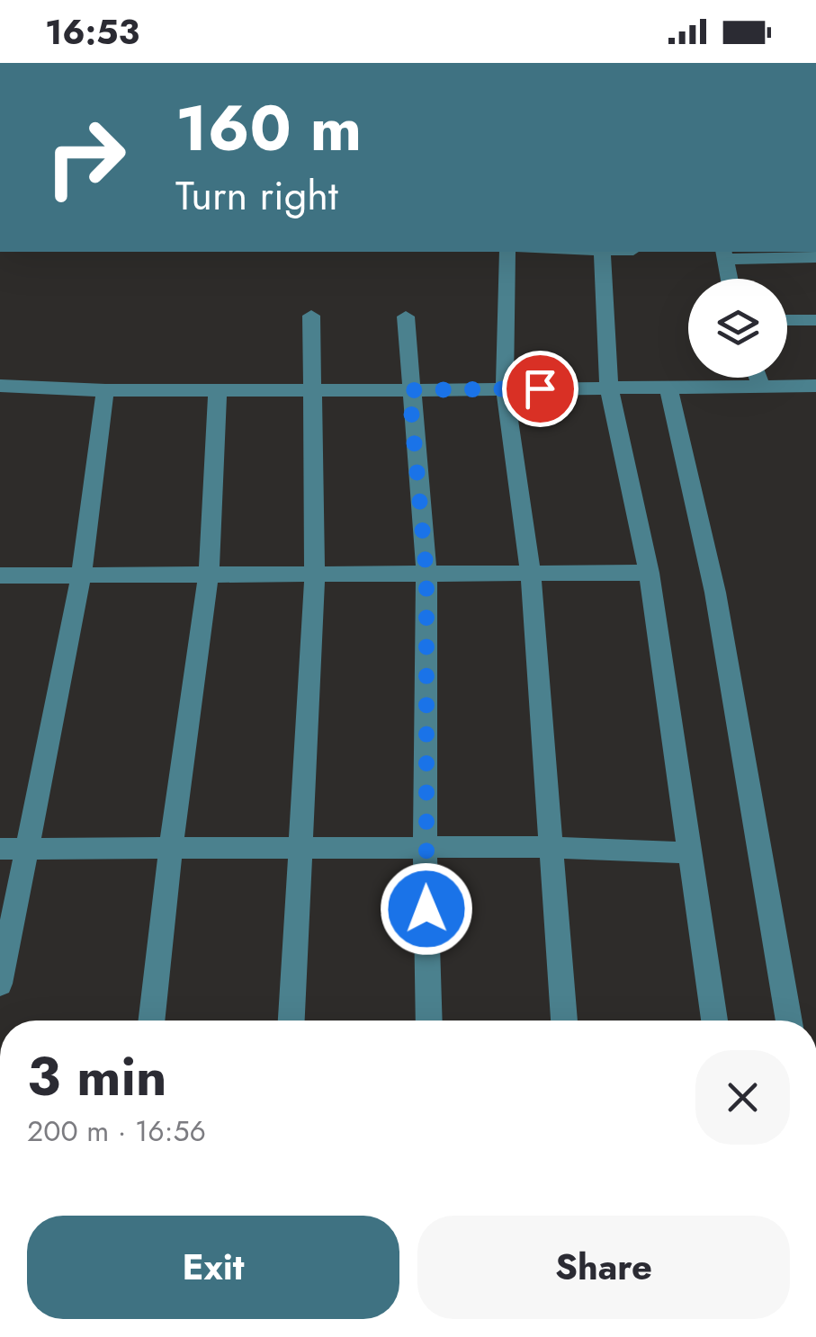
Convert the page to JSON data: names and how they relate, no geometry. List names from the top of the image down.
{
  "page": {
    "status": "16:53",
    "turn": ["160 m", "Turn right"],
    "heading": ["3 min", "200 m · 16:56"],
    "buttons": ["Exit", "Share"]
  }
}
